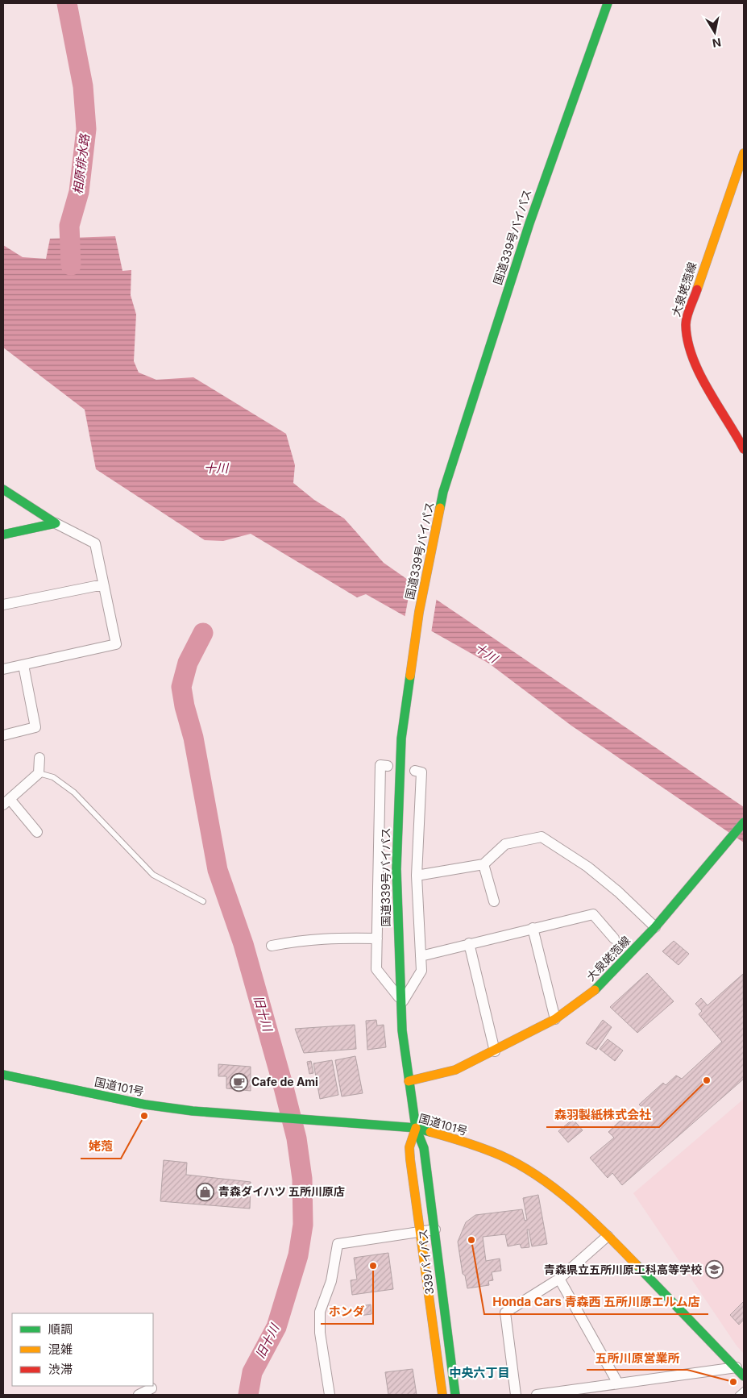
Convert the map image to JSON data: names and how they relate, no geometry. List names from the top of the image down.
{
  "streets": {
    "main road": [
      "国道339号バイパス",
      "大泉姥萢線",
      "国道101号",
      "339バイパス"
    ]
  },
  "crossings": [
    ["国道339号バイパス", "大泉姥萢線"],
    ["国道339号バイパス", "国道101号"],
    ["国道339号バイパス", "339バイパス"],
    ["国道101号", "339バイパス"]
  ],
  "districts": ["中央六丁目"],
  "water": ["相原排水路", "十川", "旧十川"],
  "places": {
    "other": [
      "森羽製紙株式会社",
      "姥萢",
      "Honda Cars 青森西 五所川原エルム店",
      "ホンダ",
      "五所川原営業所"
    ],
    "cafe": ["Cafe de Ami"],
    "shop": ["青森ダイハツ 五所川原店"],
    "school or university": ["青森県立五所川原工科高等学校"]
  },
  "legend": ["順調", "混雑", "渋滞"],
  "north": "bottom"
}
